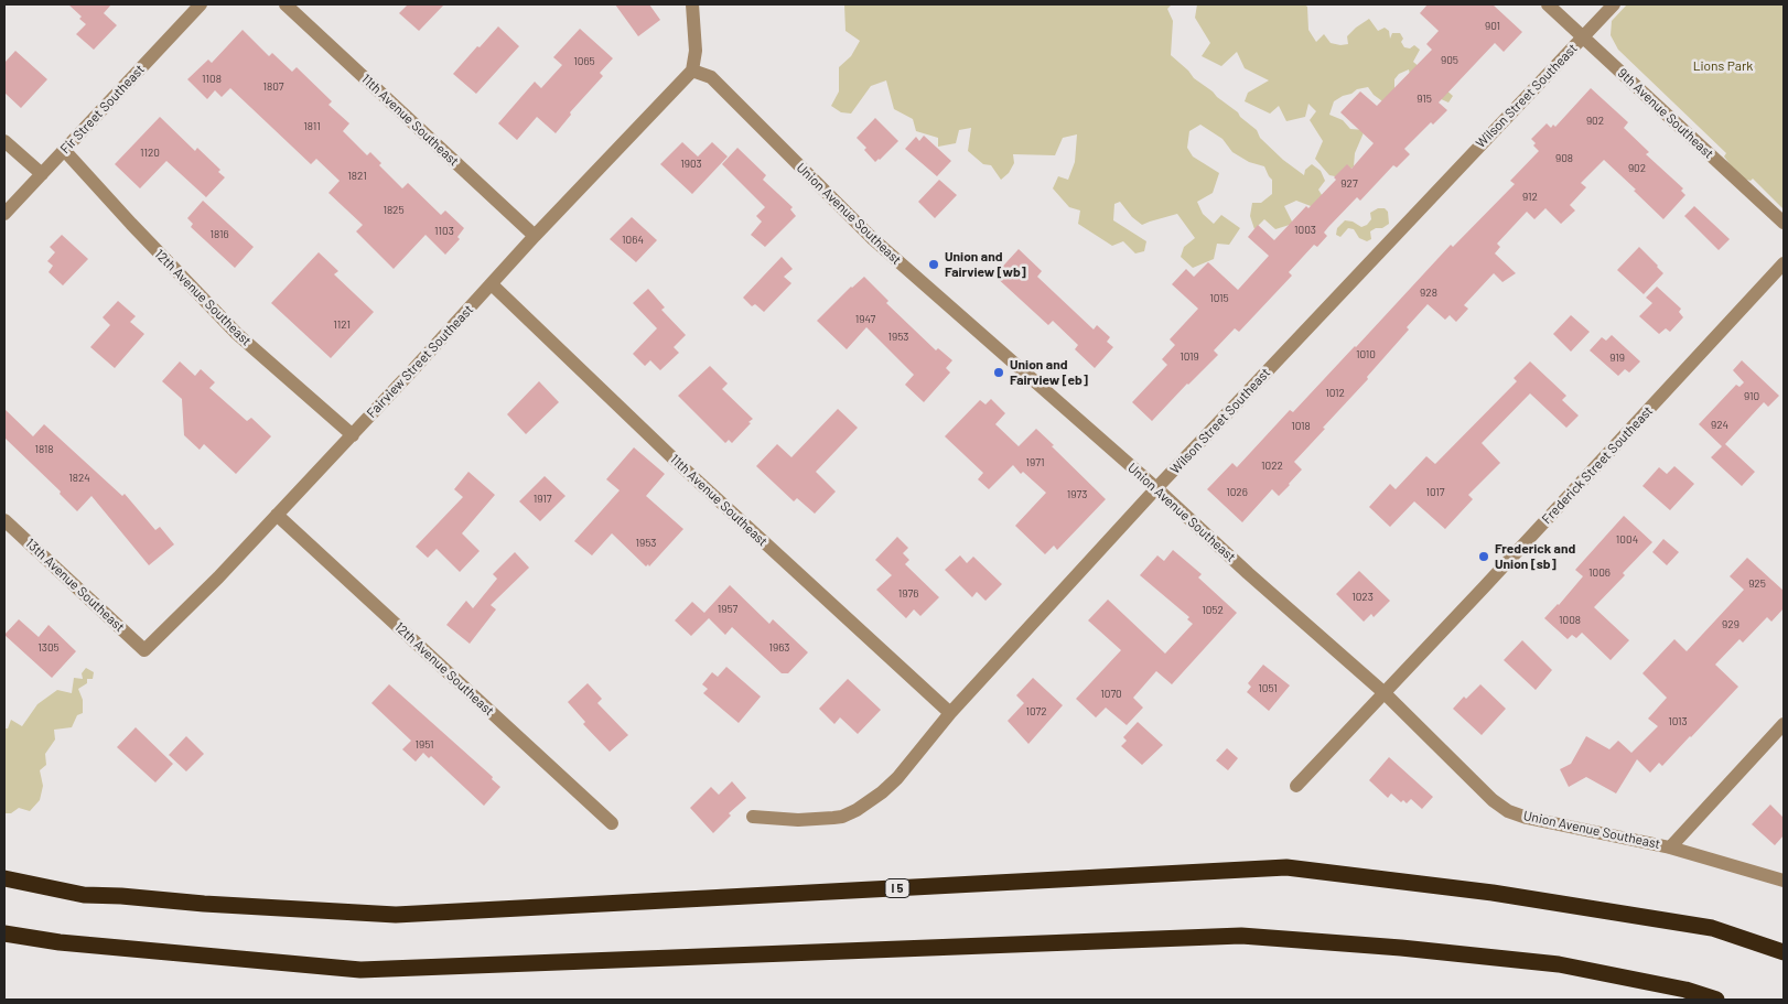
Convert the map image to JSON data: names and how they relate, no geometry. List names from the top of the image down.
{
  "streets": {
    "highway": ["I 5"],
    "street": [
      "Wilson Street Southeast",
      "Fir Street Southeast",
      "9th Avenue Southeast",
      "11th Avenue Southeast",
      "Union Avenue Southeast",
      "12th Avenue Southeast",
      "Fairview Street Southeast",
      "Frederick Street Southeast",
      "13th Avenue Southeast"
    ]
  },
  "crossings": [
    ["Wilson Street Southeast", "9th Avenue Southeast"],
    ["Wilson Street Southeast", "11th Avenue Southeast"],
    ["Wilson Street Southeast", "Union Avenue Southeast"],
    ["Fir Street Southeast", "12th Avenue Southeast"],
    ["11th Avenue Southeast", "Fairview Street Southeast"],
    ["Union Avenue Southeast", "Fairview Street Southeast"],
    ["Union Avenue Southeast", "Frederick Street Southeast"],
    ["12th Avenue Southeast", "Fairview Street Southeast"],
    ["Fairview Street Southeast", "13th Avenue Southeast"]
  ],
  "parks": ["Lions Park"],
  "places": ["Union and Fairview [wb]", "Union and Fairview [eb]", "Frederick and Union [sb]"],
  "house_numbers": [
    "901",
    "905",
    "1065",
    "1108",
    "1807",
    "915",
    "902",
    "1811",
    "1120",
    "908",
    "1903",
    "902",
    "1821",
    "927",
    "912",
    "1825",
    "1003",
    "1103",
    "1816",
    "1064",
    "928",
    "1015",
    "1947",
    "1121",
    "1953",
    "1010",
    "1019",
    "919",
    "1012",
    "910",
    "924",
    "1018",
    "1818",
    "1971",
    "1022",
    "1824",
    "1026",
    "1017",
    "1973",
    "1917",
    "1004",
    "1953",
    "1006",
    "925",
    "1976",
    "1023",
    "1957",
    "1052",
    "1008",
    "929",
    "1305",
    "1963",
    "1051",
    "1070",
    "1072",
    "1013",
    "1951"
  ]
}
